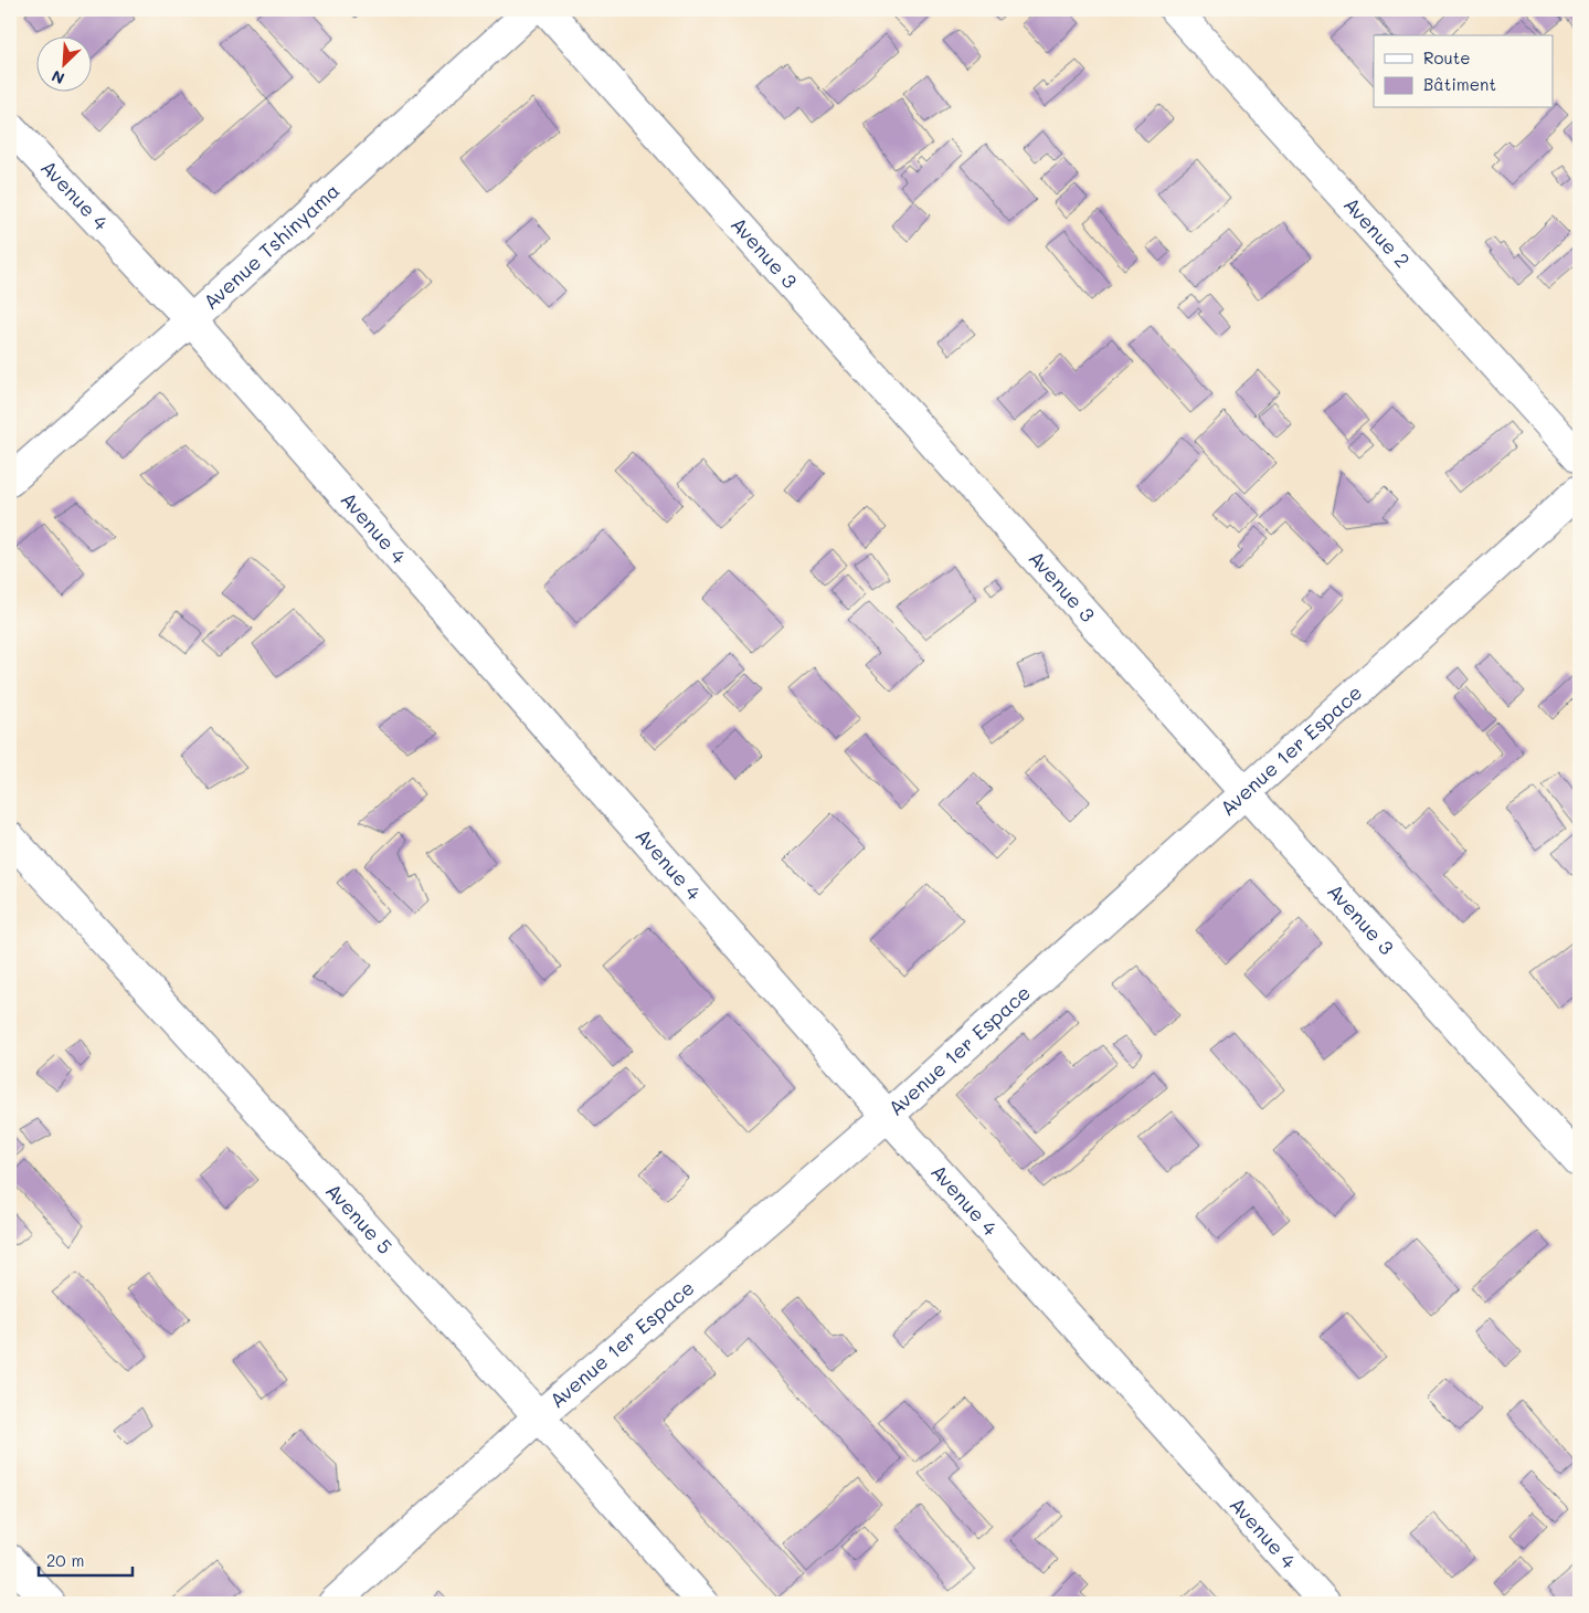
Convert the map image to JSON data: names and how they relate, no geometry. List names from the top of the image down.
{
  "streets": {
    "street": [
      "Avenue 4",
      "Avenue 2",
      "Avenue Tshinyama",
      "Avenue 3",
      "Avenue 1er Espace",
      "Avenue 5"
    ]
  },
  "crossings": [
    ["Avenue 4", "Avenue Tshinyama"],
    ["Avenue 4", "Avenue 1er Espace"],
    ["Avenue 3", "Avenue 1er Espace"],
    ["Avenue 1er Espace", "Avenue 5"]
  ],
  "legend": ["Route", "Bâtiment"],
  "scale_bar": "20 m",
  "north": "bottom left"
}
